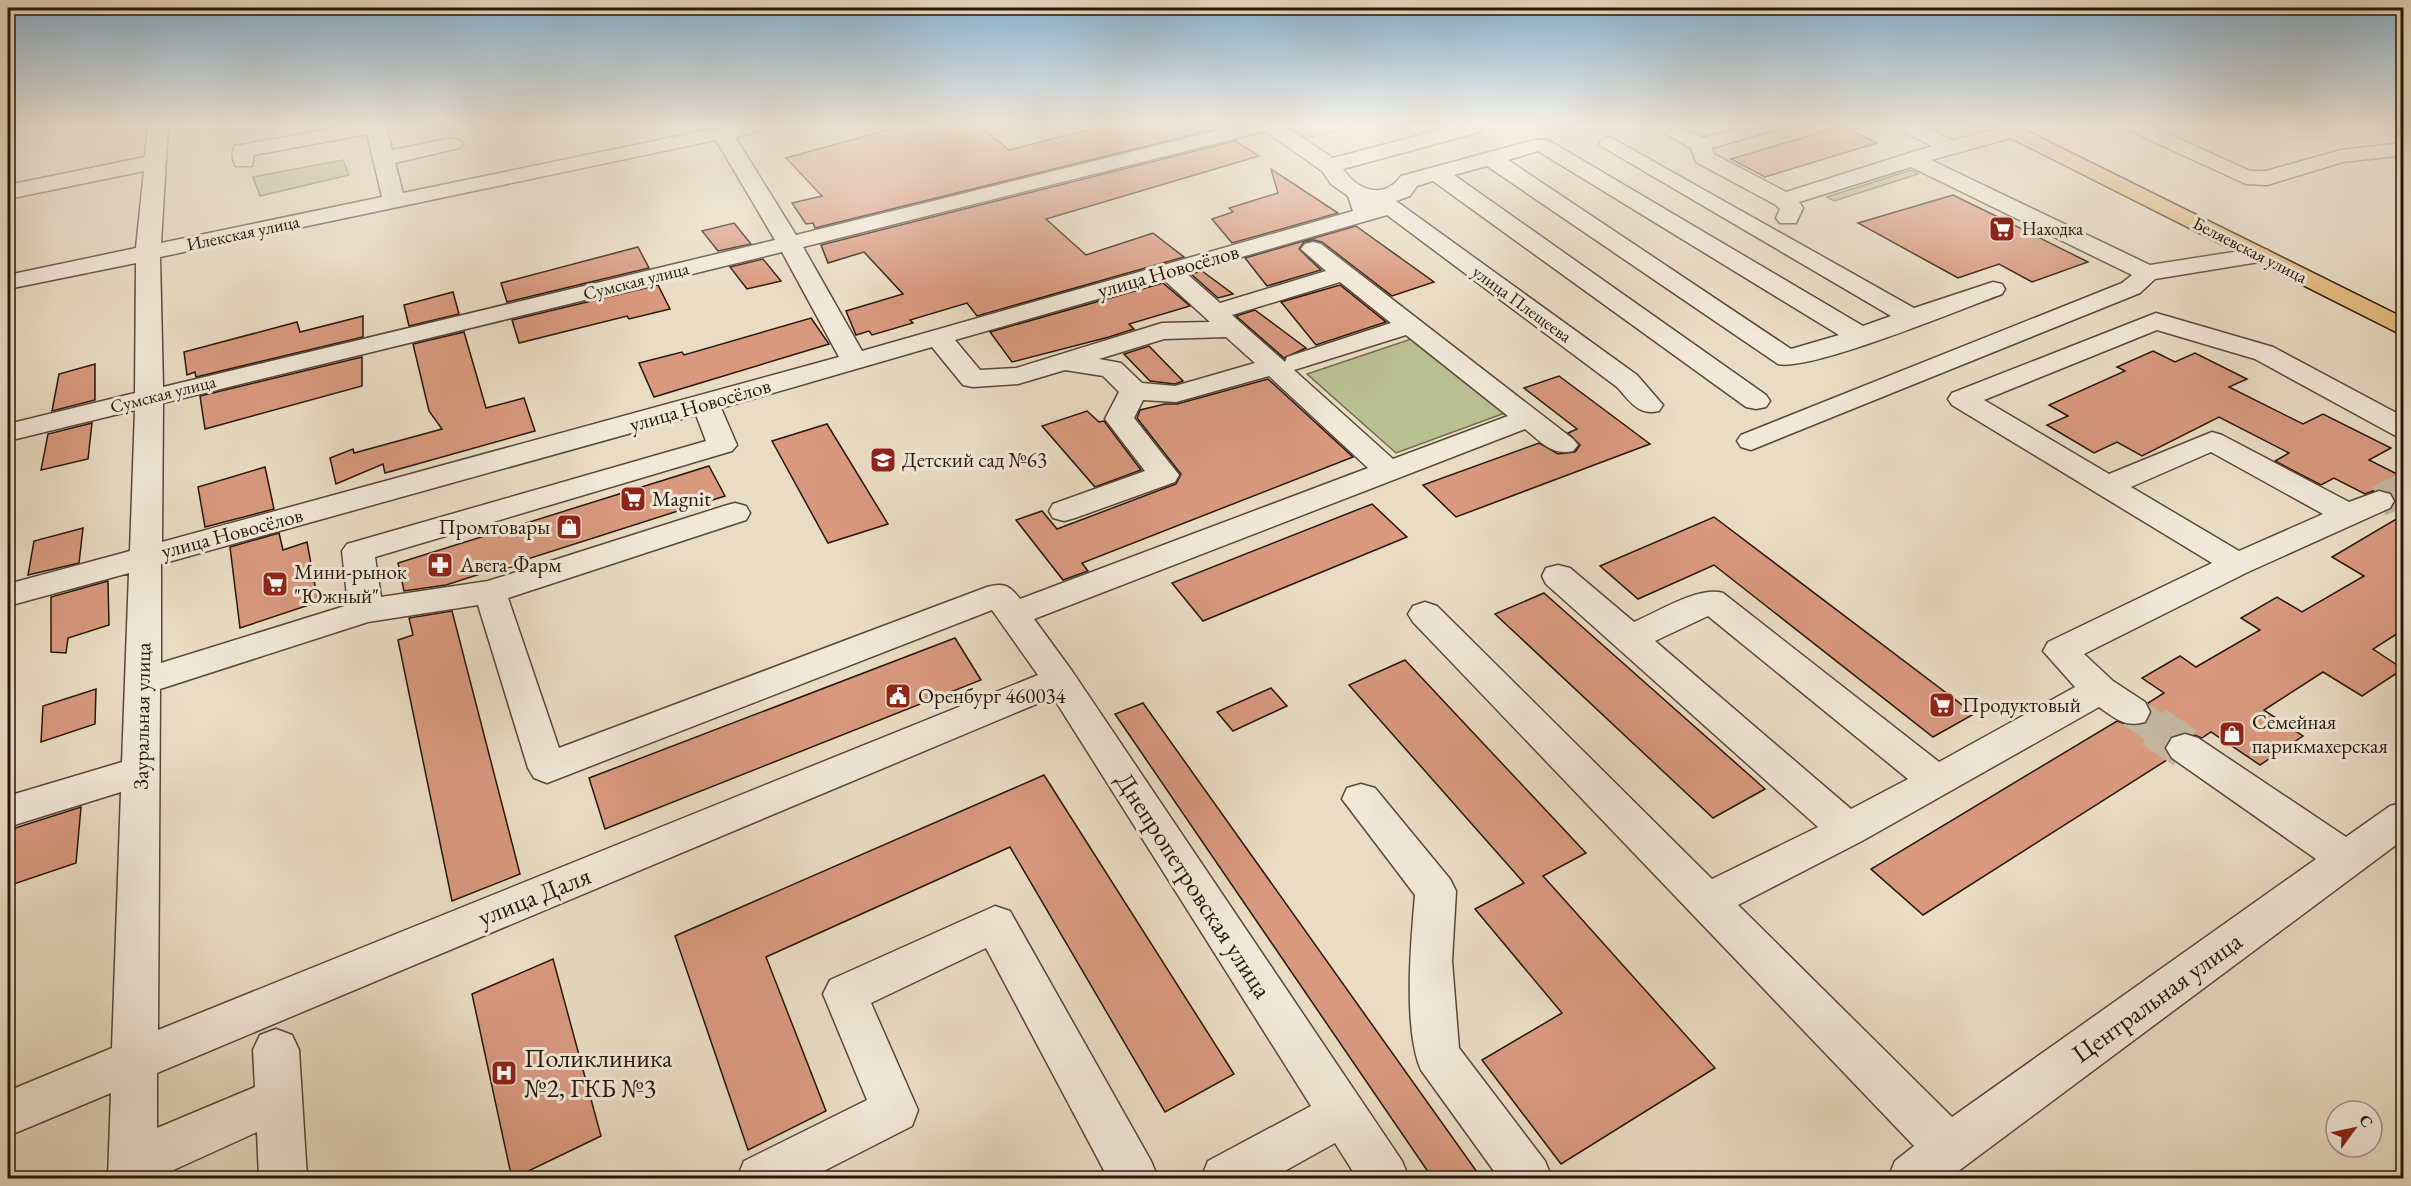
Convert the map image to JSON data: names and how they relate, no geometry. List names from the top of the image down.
{
  "streets": {
    "main road": ["Беляевская улица"],
    "street": [
      "Илекская улица",
      "улица Новосёлов",
      "Сумская улица",
      "улица Плещеева",
      "Зауральная улица",
      "Днепропетровская улица",
      "улица Даля",
      "Центральная улица"
    ]
  },
  "crossings": [
    ["Илекская улица", "Зауральная улица"],
    ["улица Новосёлов", "улица Плещеева"],
    ["улица Новосёлов", "Зауральная улица"],
    ["Сумская улица", "Зауральная улица"],
    ["Зауральная улица", "улица Даля"],
    ["Днепропетровская улица", "улица Даля"]
  ],
  "places": {
    "supermarket": [
      "Находка",
      "Magnit",
      "Мини-рынок \"Южный\"",
      "Продуктовый"
    ],
    "school or university": ["Детский сад №63"],
    "shop": ["Промтовары", "Семейная парикмахерская"],
    "pharmacy": ["Авега-Фарм"],
    "public building": ["Оренбург 460034"],
    "hospital": ["Поликлиника №2, ГКБ №3"]
  },
  "north": "top right"
}
